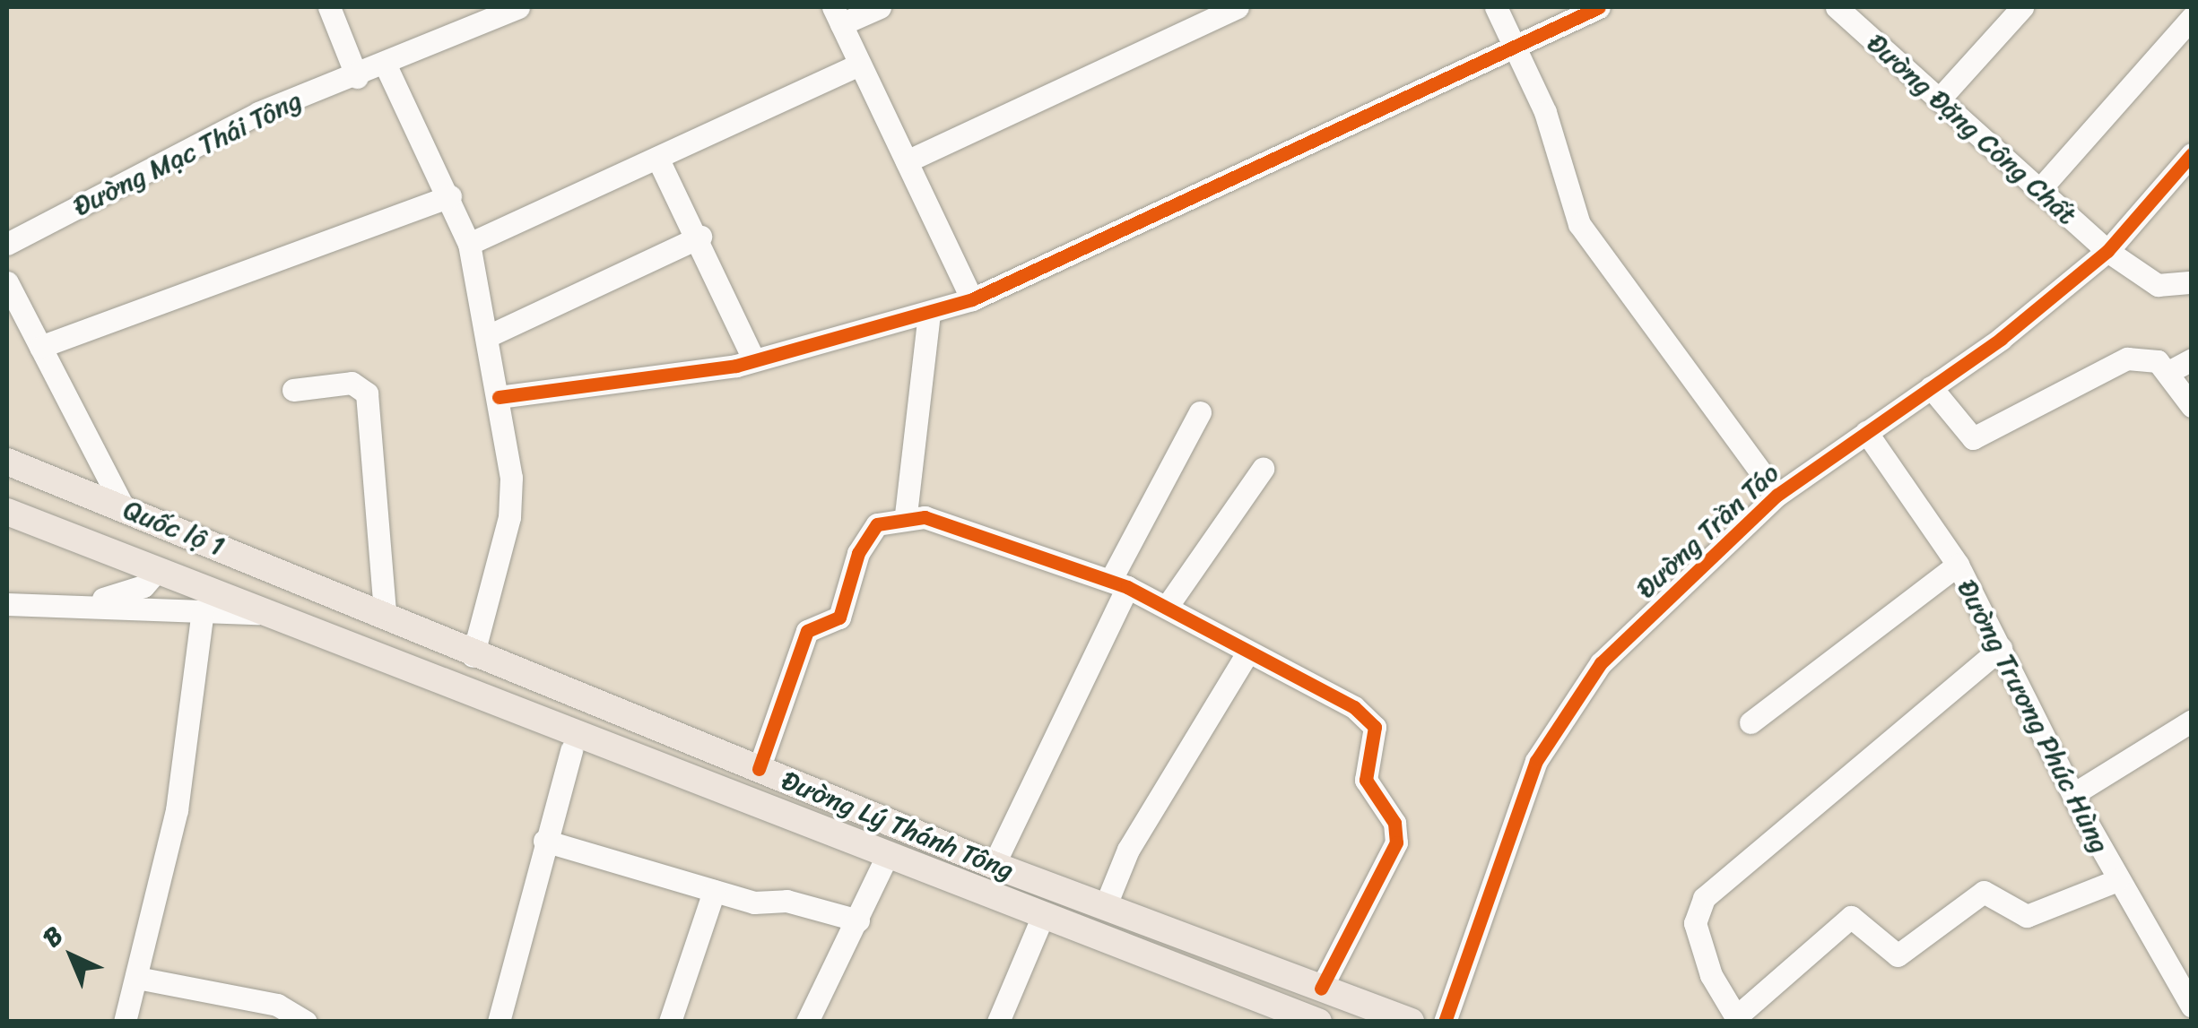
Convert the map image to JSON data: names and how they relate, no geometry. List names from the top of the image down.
{
  "streets": {
    "main road": ["Quốc lộ 1", "Đường Lý Thánh Tông"],
    "street": [
      "Đường Đặng Công Chất",
      "Đường Mạc Thái Tông",
      "Đường Trần Táo",
      "Đường Trương Phúc Hùng"
    ]
  },
  "crossings": [
    ["Đường Đặng Công Chất", "Đường Trần Táo"],
    ["Quốc lộ 1", "Đường Lý Thánh Tông"],
    ["Đường Trần Táo", "Đường Trương Phúc Hùng"]
  ],
  "north": "top left"
}
